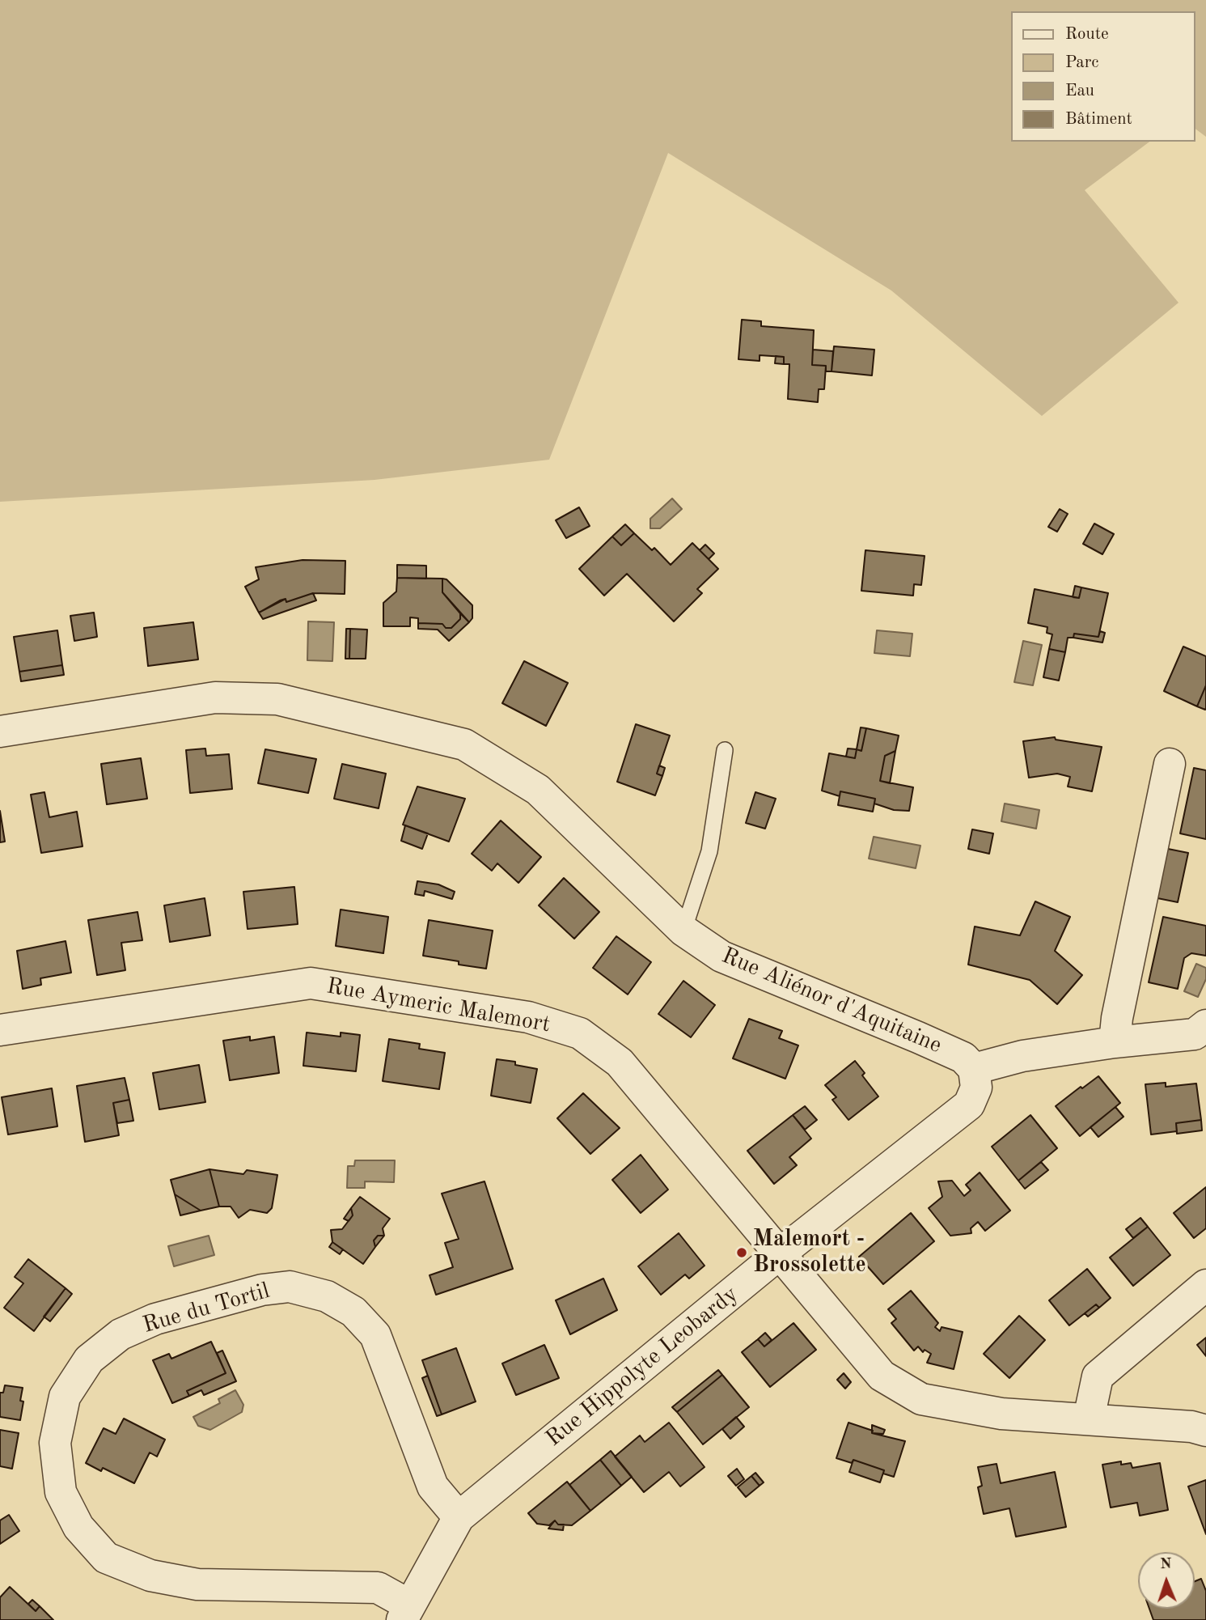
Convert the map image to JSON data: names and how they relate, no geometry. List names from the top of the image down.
{
  "streets": {
    "street": [
      "Rue Aliénor d'Aquitaine",
      "Rue Aymeric Malemort",
      "Rue du Tortil",
      "Rue Hippolyte Leobardy"
    ]
  },
  "crossings": [
    ["Rue Aliénor d'Aquitaine", "Rue Hippolyte Leobardy"],
    ["Rue Aymeric Malemort", "Rue Hippolyte Leobardy"],
    ["Rue du Tortil", "Rue Hippolyte Leobardy"]
  ],
  "places": ["Malemort - Brossolette"],
  "legend": [
    "Route",
    "Parc",
    "Eau",
    "Bâtiment"
  ],
  "north": "top"
}
